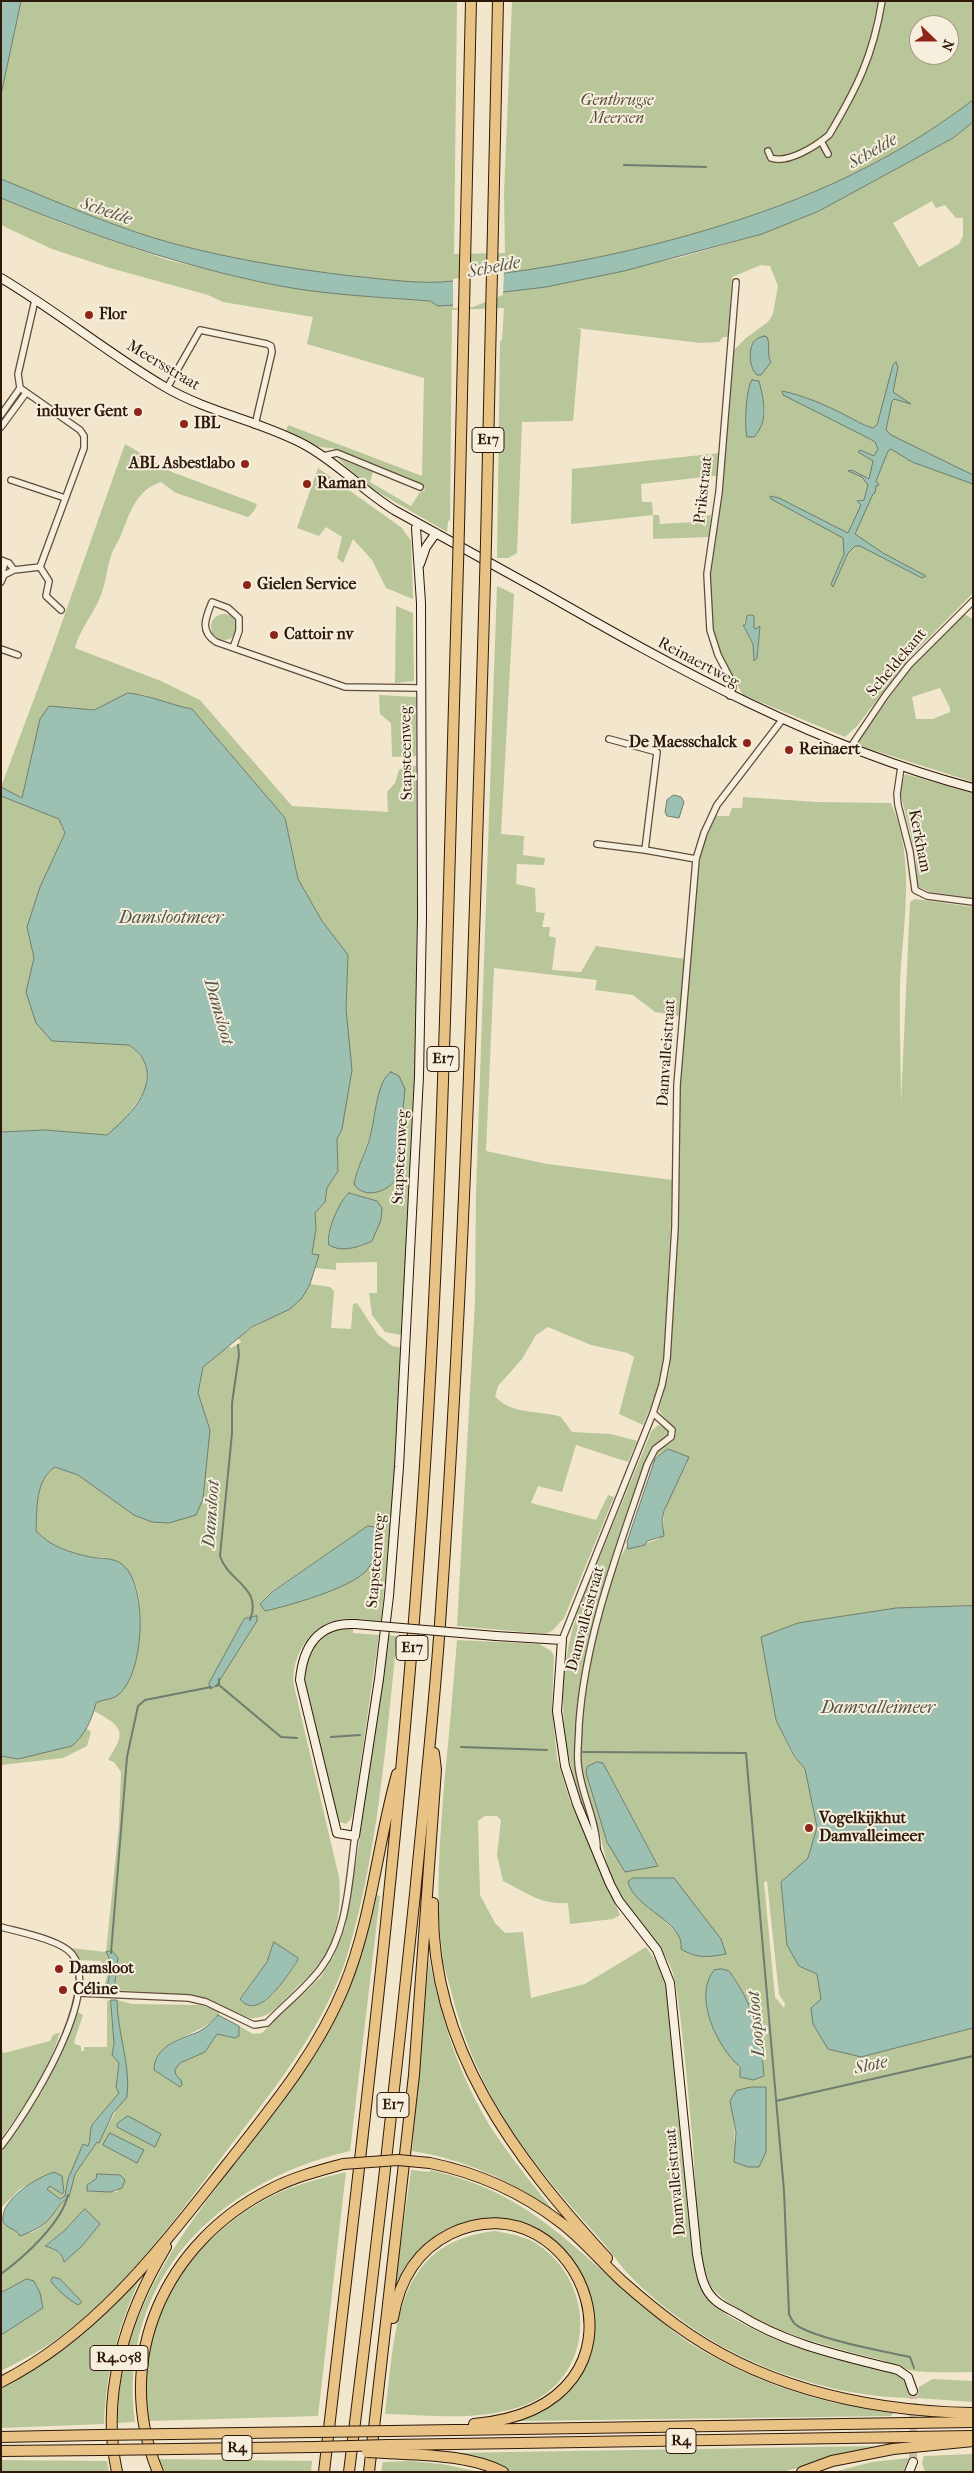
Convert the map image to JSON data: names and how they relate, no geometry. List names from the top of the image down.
{
  "streets": {
    "highway": ["E17", "R4.058", "R4"],
    "street": [
      "Meersstraat",
      "Prikstraat",
      "Reinaertweg",
      "Scheldekant",
      "Stapsteenweg",
      "Kerkham",
      "Damvalleistraat"
    ]
  },
  "crossings": [
    ["Meersstraat", "Reinaertweg"],
    ["Meersstraat", "Stapsteenweg"],
    ["Prikstraat", "Reinaertweg"],
    ["Reinaertweg", "Scheldekant"],
    ["Reinaertweg", "Stapsteenweg"],
    ["Reinaertweg", "Kerkham"],
    ["Reinaertweg", "Damvalleistraat"],
    ["Stapsteenweg", "Damvalleistraat"]
  ],
  "water": [
    "Schelde",
    "Damslootmeer",
    "Damsloot",
    "Damvalleimeer",
    "Loopsloot",
    "Slote"
  ],
  "parks": ["Gentbrugse Meersen"],
  "places": [
    "Flor",
    "induver Gent",
    "IBL",
    "ABL Asbestlabo",
    "Raman",
    "Gielen Service",
    "Cattoir nv",
    "De Maesschalck",
    "Reinaert",
    "Vogelkijkhut Damvalleimeer",
    "Damsloot",
    "Céline"
  ],
  "north": "right"
}
